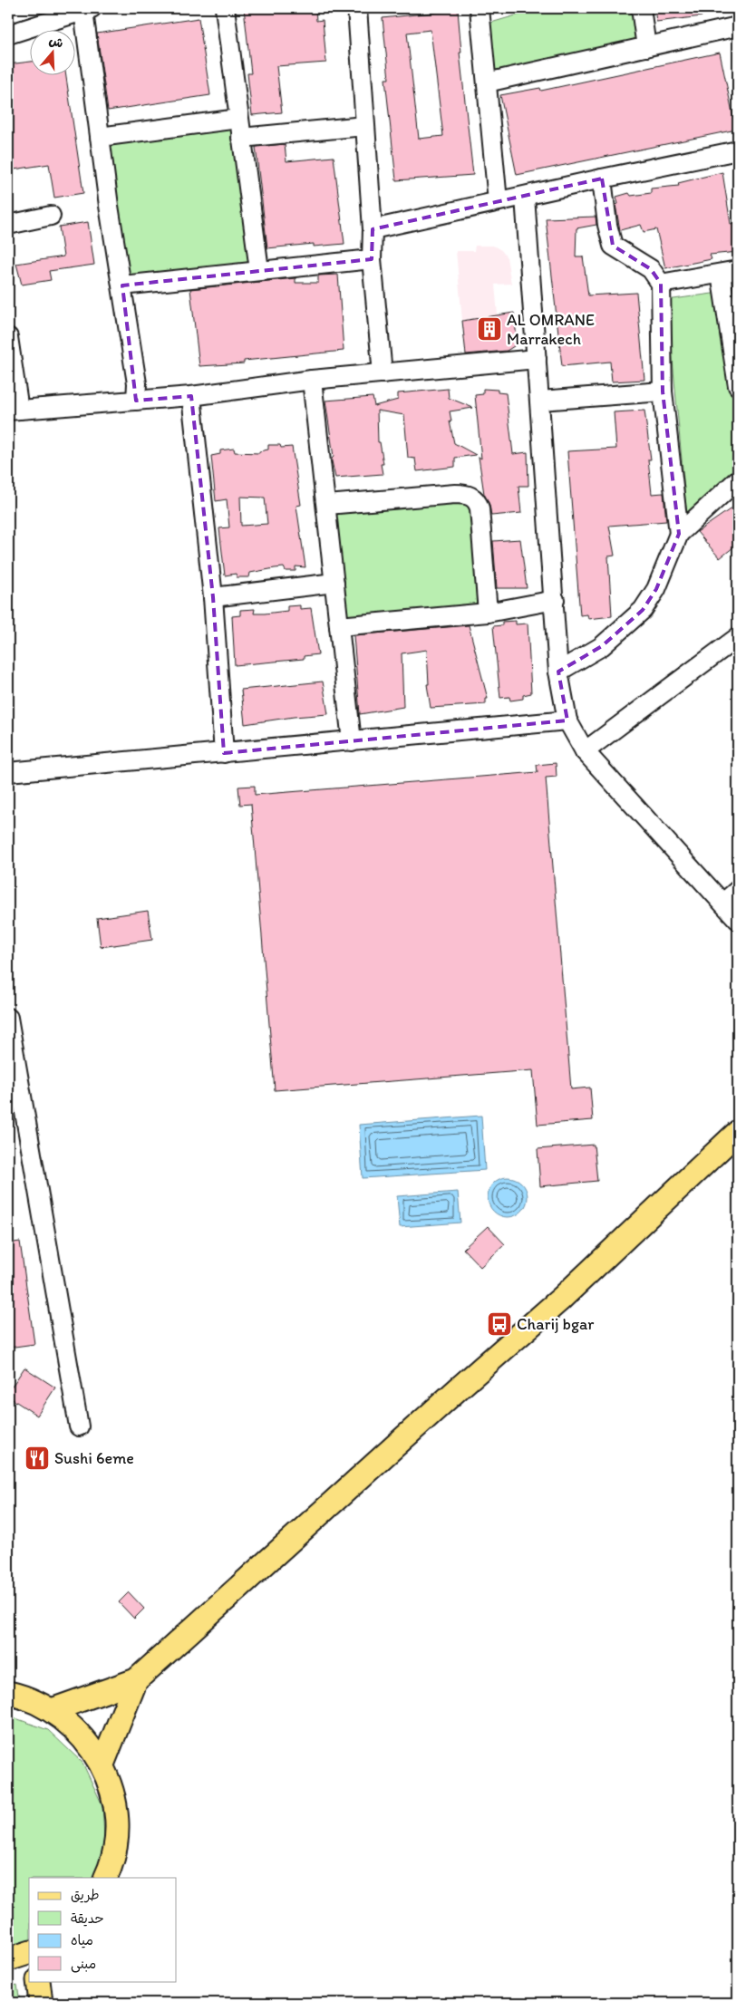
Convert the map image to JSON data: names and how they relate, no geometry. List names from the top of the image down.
{
  "places": {
    "building": ["AL OMRANE Marrakech"],
    "bus stop": ["Charij bgar"],
    "restaurant": ["Sushi 6eme"]
  },
  "legend": [
    "طريق",
    "حديقة",
    "مياه",
    "مبنى"
  ],
  "north": "top"
}
